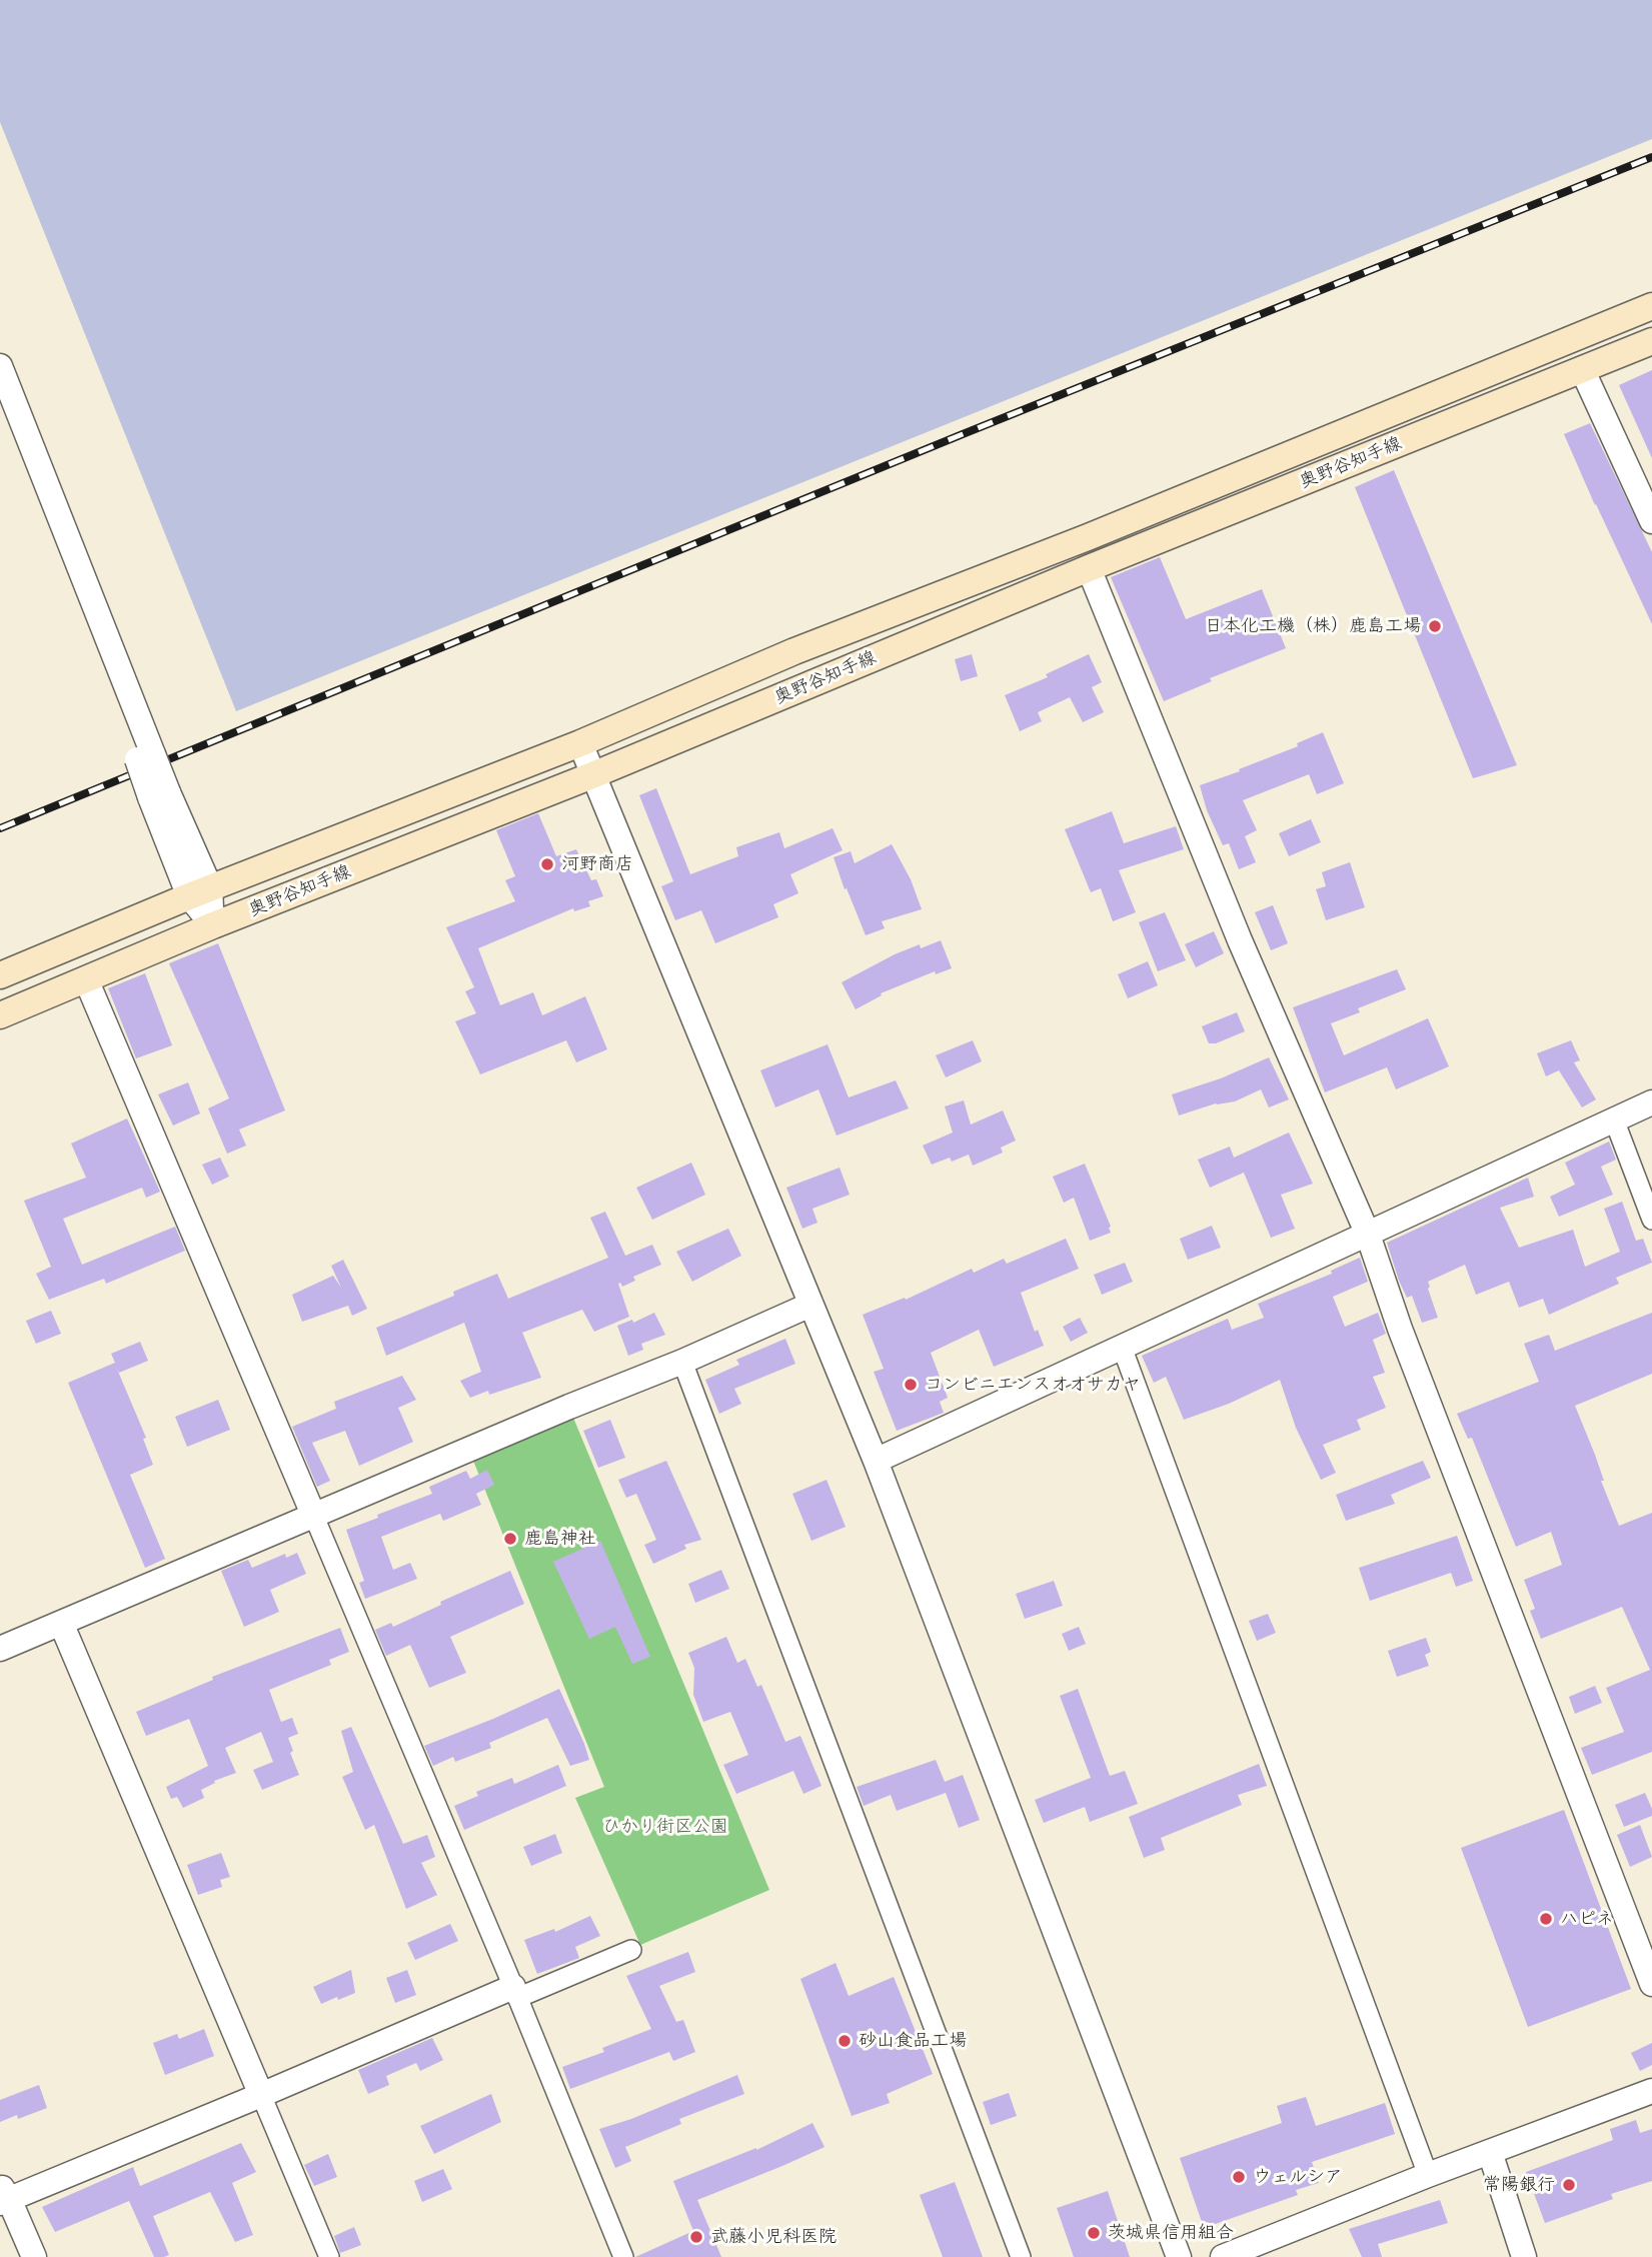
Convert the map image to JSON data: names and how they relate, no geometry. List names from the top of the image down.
{
  "streets": {
    "main road": ["奥野谷知手線"]
  },
  "parks": ["ひかり街区公園"],
  "places": [
    "日本化工機（株）鹿島工場",
    "河野商店",
    "コンビニエンスオオサカヤ",
    "鹿島神社",
    "ハピネ",
    "砂山食品工場",
    "ウェルシア",
    "常陽銀行",
    "茨城県信用組合",
    "武藤小児科医院"
  ]
}
